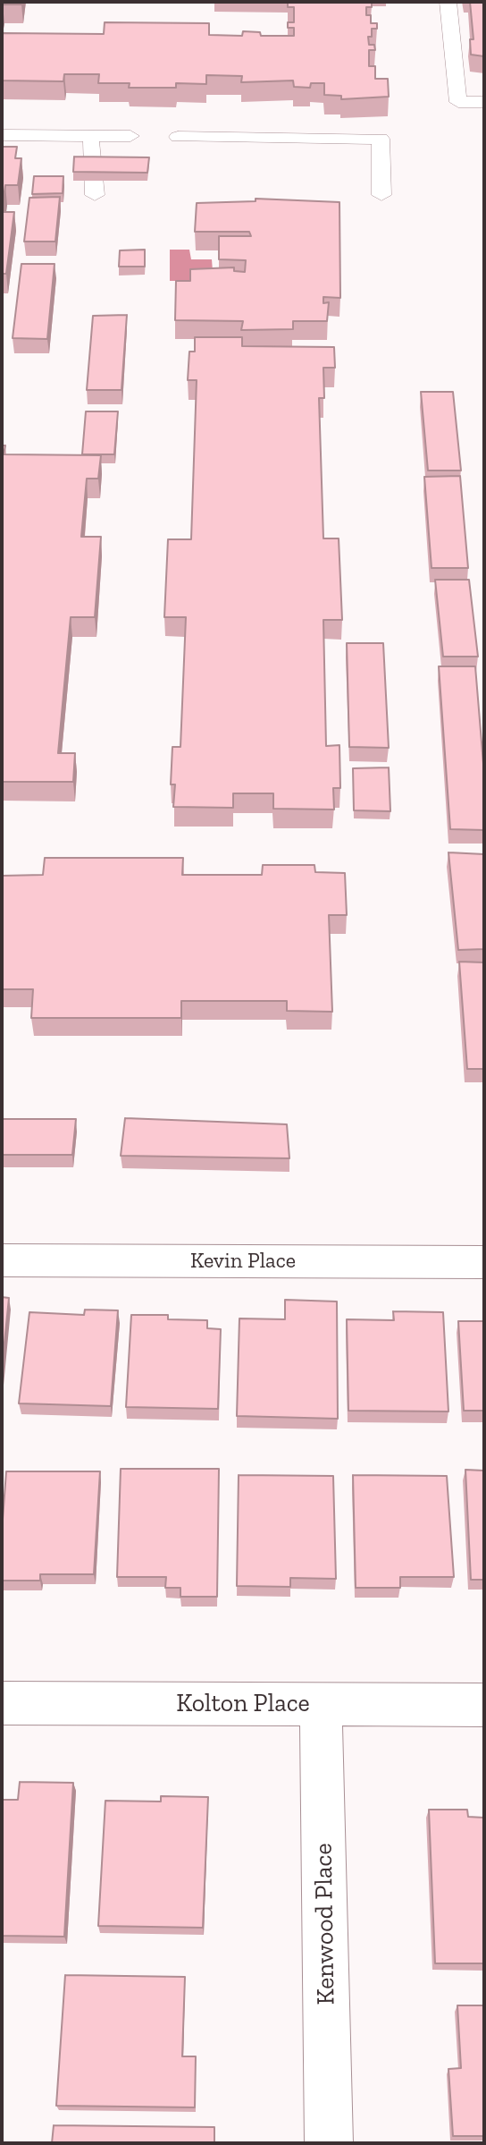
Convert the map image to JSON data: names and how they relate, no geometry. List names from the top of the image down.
{
  "streets": {
    "street": ["Kevin Place", "Kolton Place", "Kenwood Place"]
  },
  "crossings": [
    ["Kolton Place", "Kenwood Place"]
  ]
}
